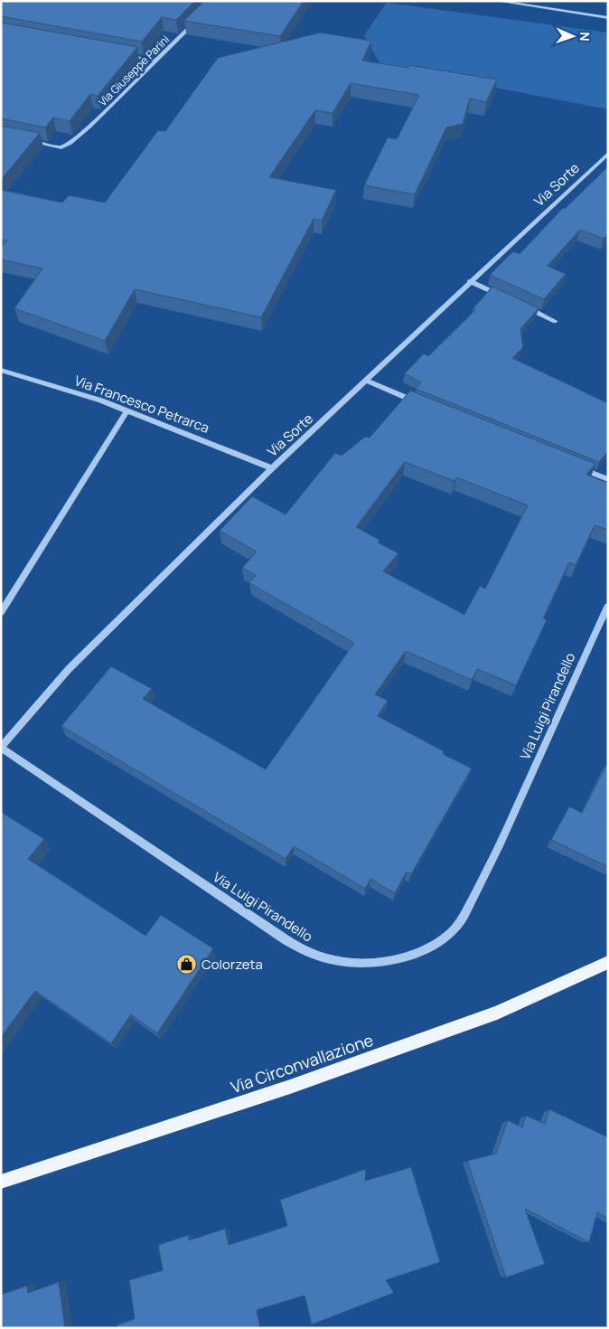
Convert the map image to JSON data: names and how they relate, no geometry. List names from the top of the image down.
{
  "streets": {
    "main road": ["Via Circonvallazione"],
    "street": [
      "Via Giuseppe Parini",
      "Via Sorte",
      "Via Francesco Petrarca",
      "Via Luigi Pirandello"
    ]
  },
  "crossings": [
    ["Via Sorte", "Via Francesco Petrarca"],
    ["Via Sorte", "Via Luigi Pirandello"]
  ],
  "places": {
    "shop": ["Colorzeta"]
  },
  "north": "right"
}
